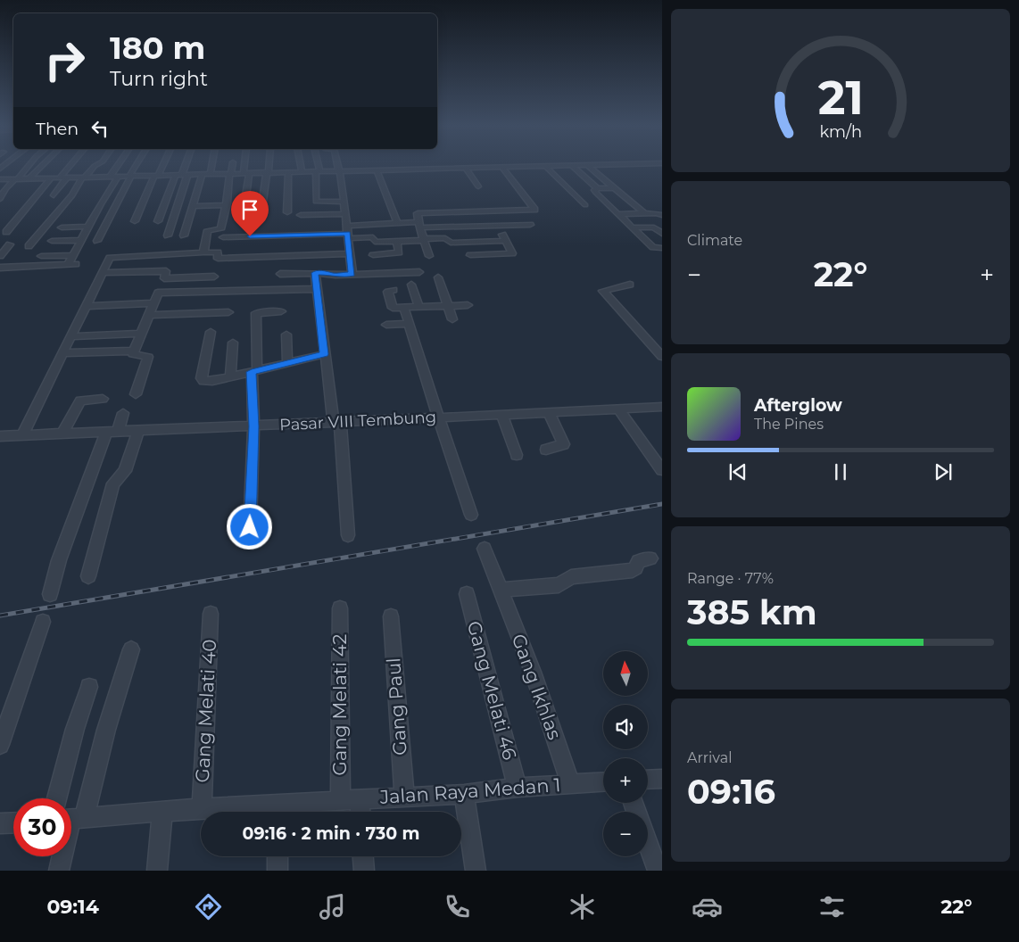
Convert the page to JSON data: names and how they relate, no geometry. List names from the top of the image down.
{
  "streets": {
    "street": [
      "Pasar VIII Tembung",
      "Gang Ikhlas",
      "Gang Melati 46",
      "Gang Melati 42",
      "Gang Paul",
      "Gang Melati 40",
      "Jalan Raya Medan 1"
    ]
  },
  "crossings": [
    ["Gang Ikhlas", "Jalan Raya Medan 1"],
    ["Gang Melati 46", "Jalan Raya Medan 1"],
    ["Gang Melati 42", "Jalan Raya Medan 1"],
    ["Gang Paul", "Jalan Raya Medan 1"],
    ["Gang Melati 40", "Jalan Raya Medan 1"]
  ],
  "north": "top",
  "page": {
    "turn": ["180 m", "Turn right"],
    "then": "Then",
    "tile": [
      "Climate",
      ["Range · 77%", "385 km"],
      ["Arrival", "09:16"]
    ],
    "heat": ["−", "22°", "+"],
    "song": ["Afterglow", "The Pines"],
    "map_buttons": ["+", "−"],
    "limit": "30",
    "trip": "09:16 · 2 min · 730 m",
    "tabs": ["09:14", "22°"],
    "gauge": ["21", "km/h"]
  }
}
